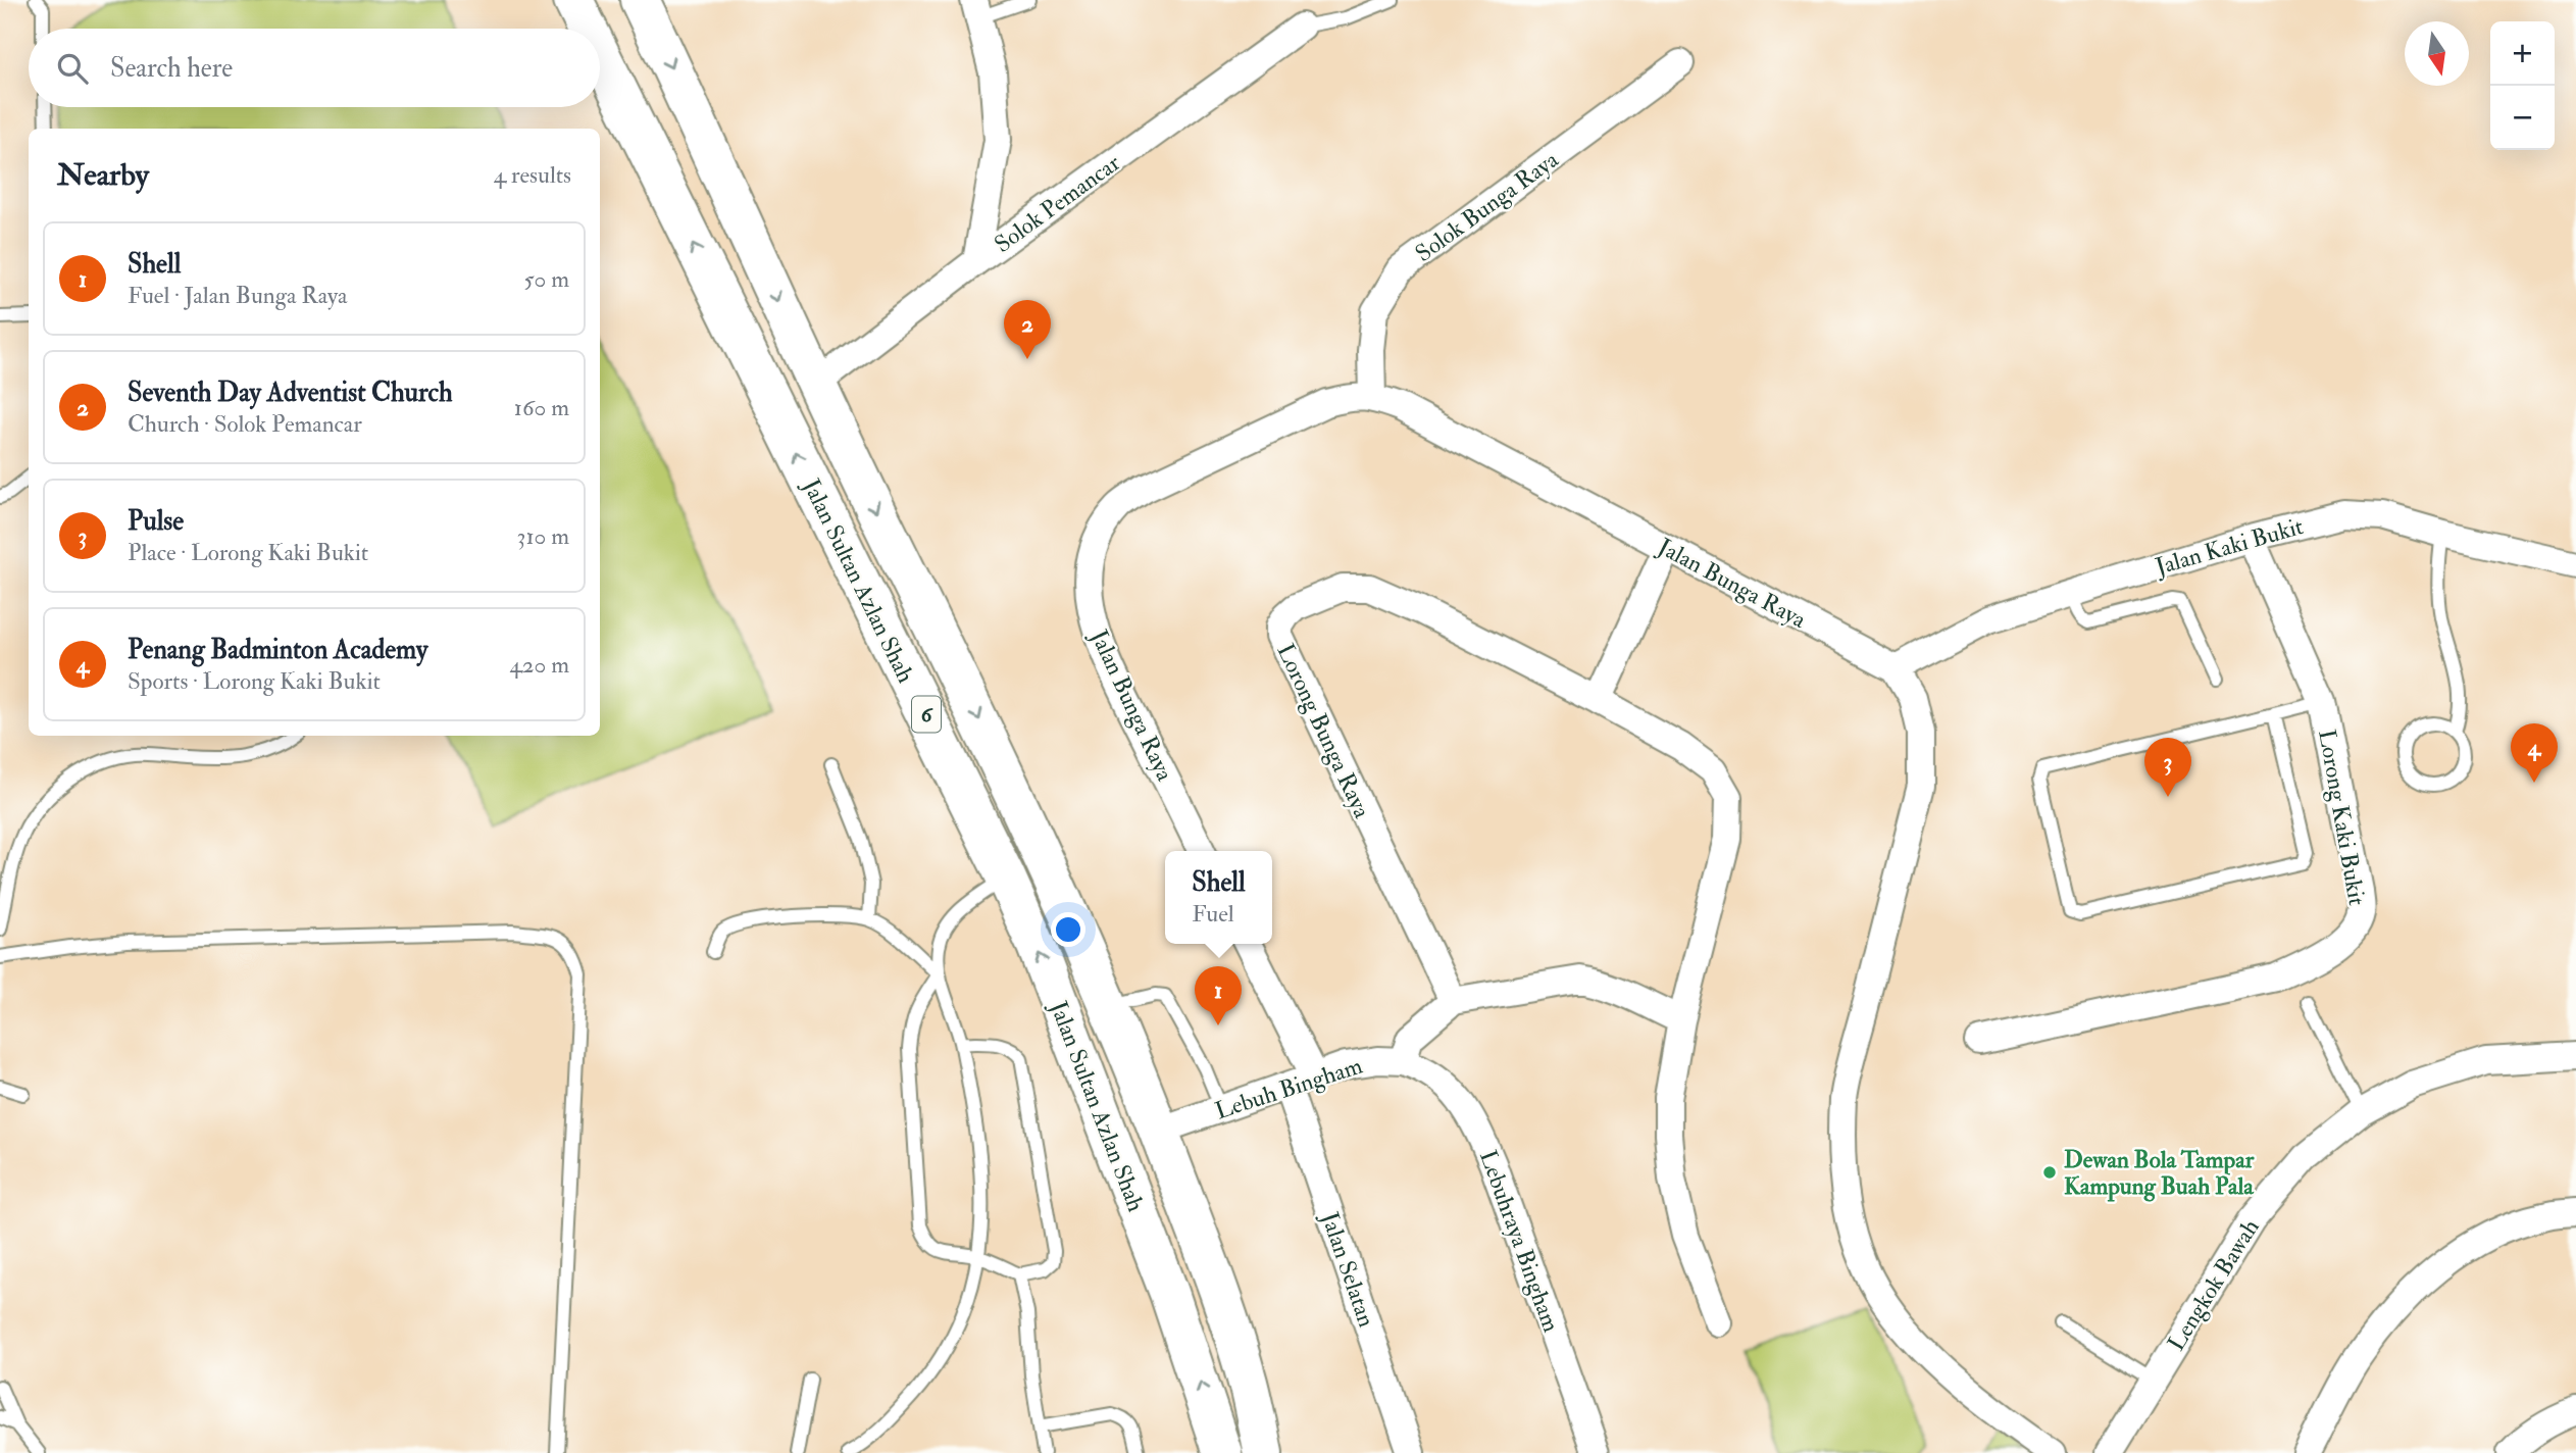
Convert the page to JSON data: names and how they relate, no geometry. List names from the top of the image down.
{
  "streets": {
    "highway": ["Jalan Sultan Azlan Shah", "6"],
    "street": [
      "Solok Pemancar",
      "Solok Bunga Raya",
      "Jalan Kaki Bukit",
      "Jalan Bunga Raya",
      "Lorong Bunga Raya",
      "Lorong Kaki Bukit",
      "Lebuh Bingham",
      "Lebuhraya Bingham",
      "Jalan Selatan",
      "Lengkok Bawah"
    ]
  },
  "crossings": [
    ["Solok Pemancar", "Jalan Sultan Azlan Shah"],
    ["Solok Bunga Raya", "Jalan Bunga Raya"],
    ["Jalan Kaki Bukit", "Jalan Bunga Raya"],
    ["Jalan Kaki Bukit", "Lorong Kaki Bukit"],
    ["Jalan Sultan Azlan Shah", "Lebuh Bingham"],
    ["Lebuh Bingham", "Lebuhraya Bingham"],
    ["Lebuh Bingham", "Jalan Selatan"]
  ],
  "places": ["Dewan Bola Tampar Kampung Buah Pala"],
  "north": "bottom",
  "page": {
    "map_buttons": ["+", "−"],
    "search": "Search here",
    "heading": ["Nearby", "4 results"],
    "list": [
      {
        "mark": "1",
        "name": "Shell",
        "note": "Fuel · Jalan Bunga Raya",
        "value": "50 m"
      },
      {
        "mark": "2",
        "name": "Seventh Day Adventist Church",
        "note": "Church · Solok Pemancar",
        "value": "160 m"
      },
      {
        "mark": "3",
        "name": "Pulse",
        "note": "Place · Lorong Kaki Bukit",
        "value": "310 m"
      },
      {
        "mark": "4",
        "name": "Penang Badminton Academy",
        "note": "Sports · Lorong Kaki Bukit",
        "value": "420 m"
      }
    ],
    "pins": [
      "2",
      "4",
      "3",
      "1"
    ],
    "popup": ["Shell", "Fuel"]
  }
}
